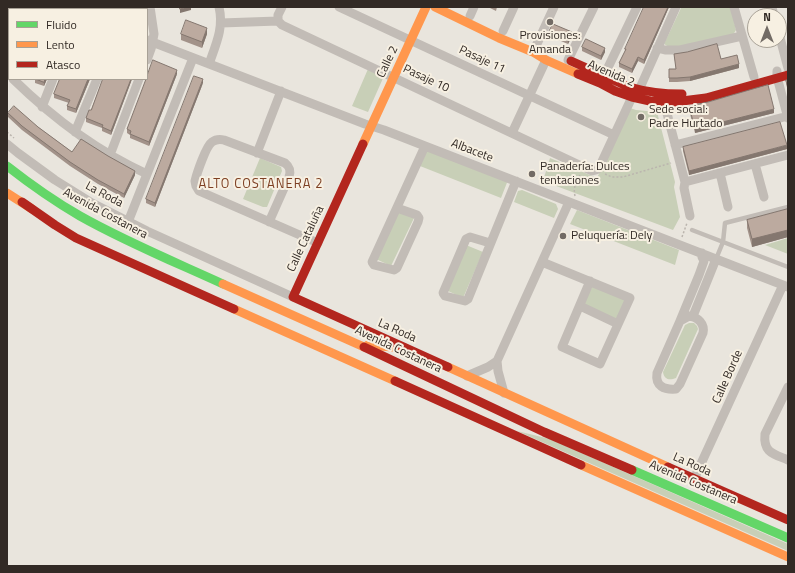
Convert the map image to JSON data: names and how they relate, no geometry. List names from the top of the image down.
{
  "streets": {
    "main road": [
      "Calle 2",
      "Avenida 2",
      "La Roda",
      "Avenida Costanera",
      "Calle Cataluña"
    ],
    "street": [
      "Pasaje 11",
      "Pasaje 10",
      "Albacete",
      "Calle Borde"
    ]
  },
  "crossings": [
    ["Pasaje 11", "Calle 2"],
    ["Calle 2", "Pasaje 10"],
    ["Calle 2", "Albacete"],
    ["Calle 2", "Calle Cataluña"],
    ["Albacete", "Calle Cataluña"],
    ["Albacete", "Calle Borde"],
    ["La Roda", "Calle Cataluña"],
    ["La Roda", "Calle Borde"]
  ],
  "districts": ["ALTO COSTANERA 2"],
  "places": [
    "Provisiones: Amanda",
    "Sede social: Padre Hurtado",
    "Panadería: Dulces tentaciones",
    "Peluquería: Dely"
  ],
  "legend": ["Fluido", "Lento", "Atasco"],
  "north": "top"
}
